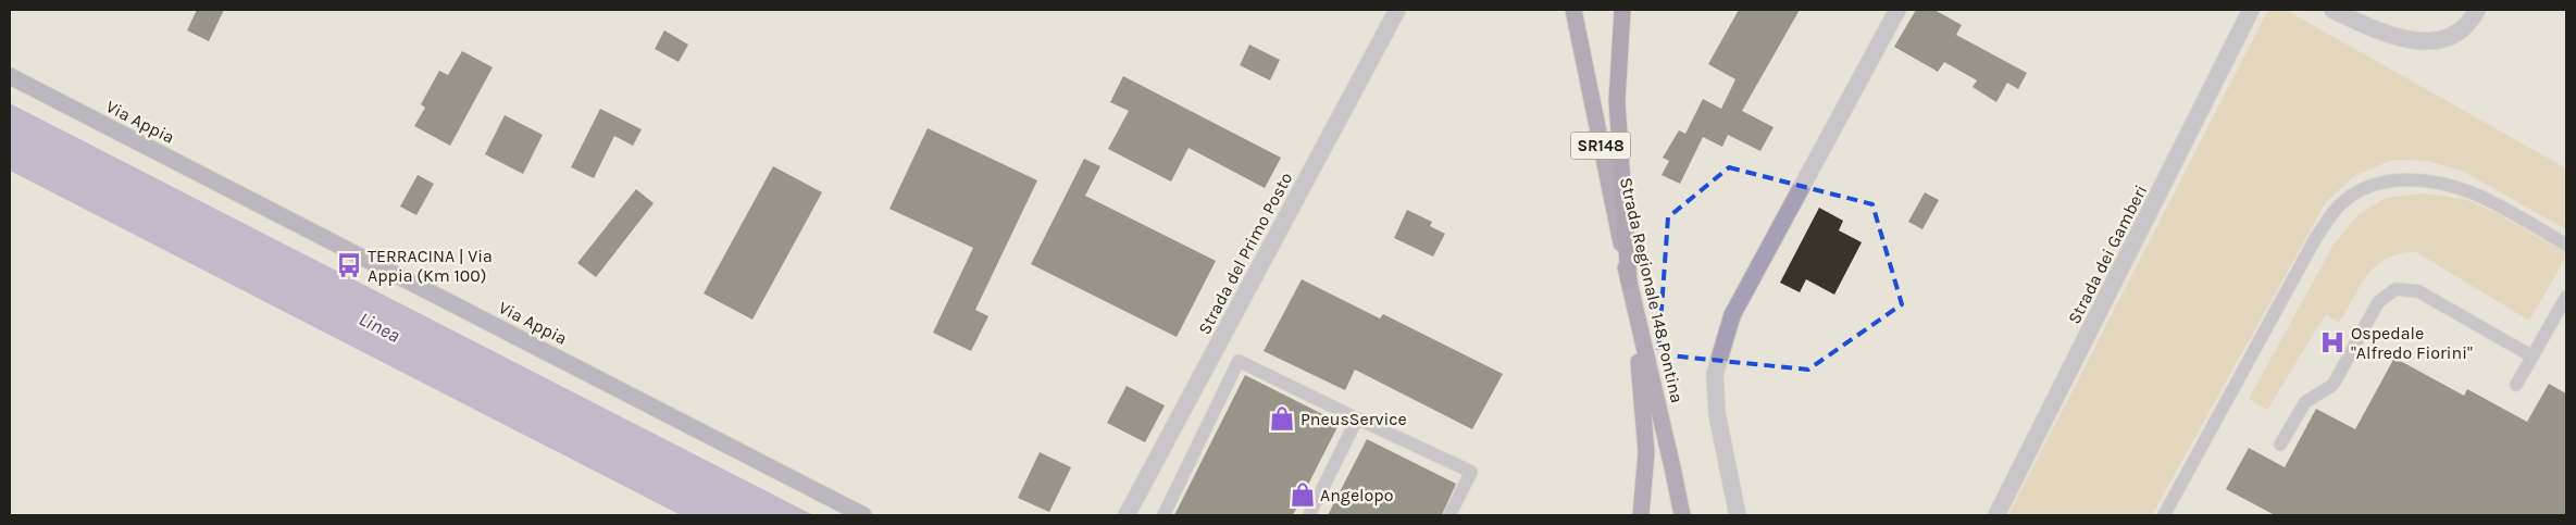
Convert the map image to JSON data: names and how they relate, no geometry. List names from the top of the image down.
{
  "streets": {
    "main road": ["Via Appia", "SR148", "Strada Regionale 148 Pontina"],
    "street": ["Strada del Primo Posto", "Strada dei Gamberi"]
  },
  "crossings": [
    ["SR148", "Strada Regionale 148 Pontina"]
  ],
  "water": ["Linea"],
  "places": {
    "bus stop": ["TERRACINA | Via Appia (Km 100)"],
    "hospital": ["Ospedale \"Alfredo Fiorini\""],
    "shop": ["PneusService", "Angelopo"]
  }
}
